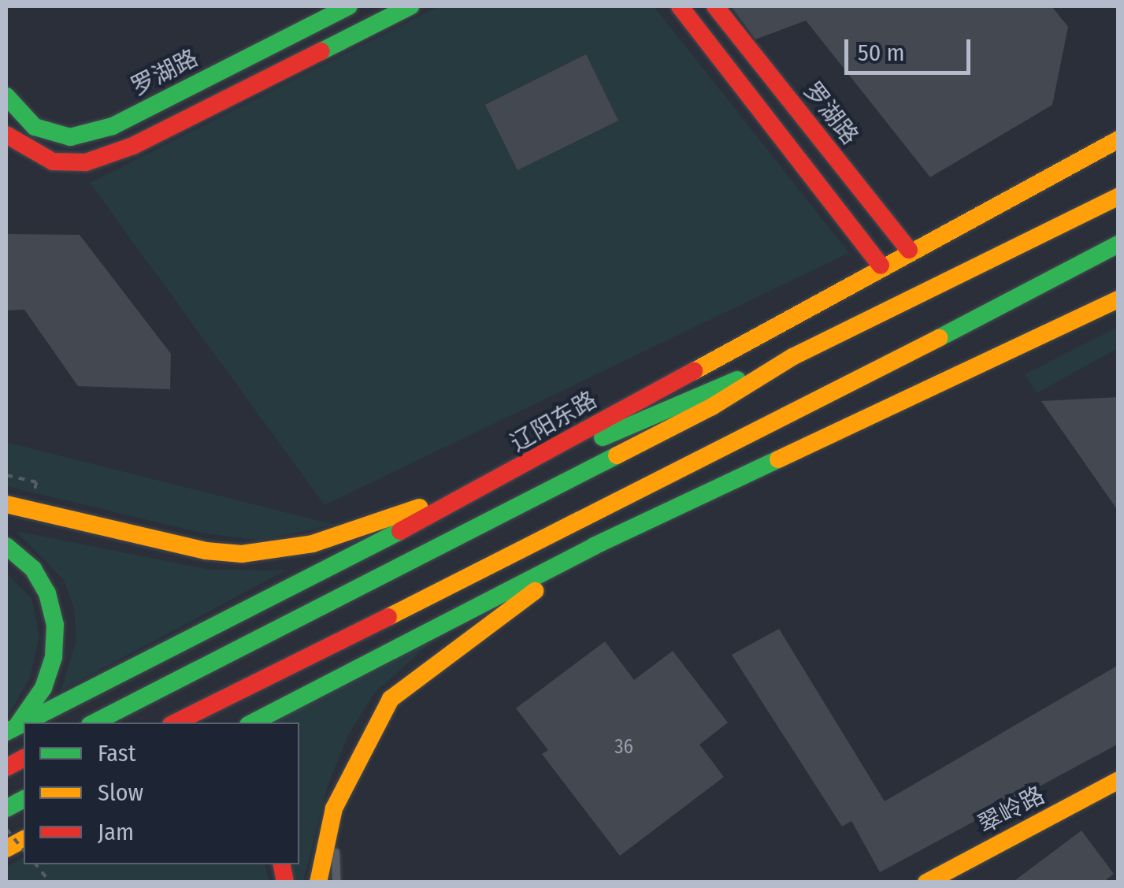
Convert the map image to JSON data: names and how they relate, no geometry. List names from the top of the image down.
{
  "streets": {
    "main road": ["罗湖路", "辽阳东路", "翠岭路"]
  },
  "crossings": [
    ["罗湖路", "辽阳东路"]
  ],
  "house_numbers": ["36"],
  "legend": ["Fast", "Slow", "Jam"],
  "scale_bar": "50 m"
}
